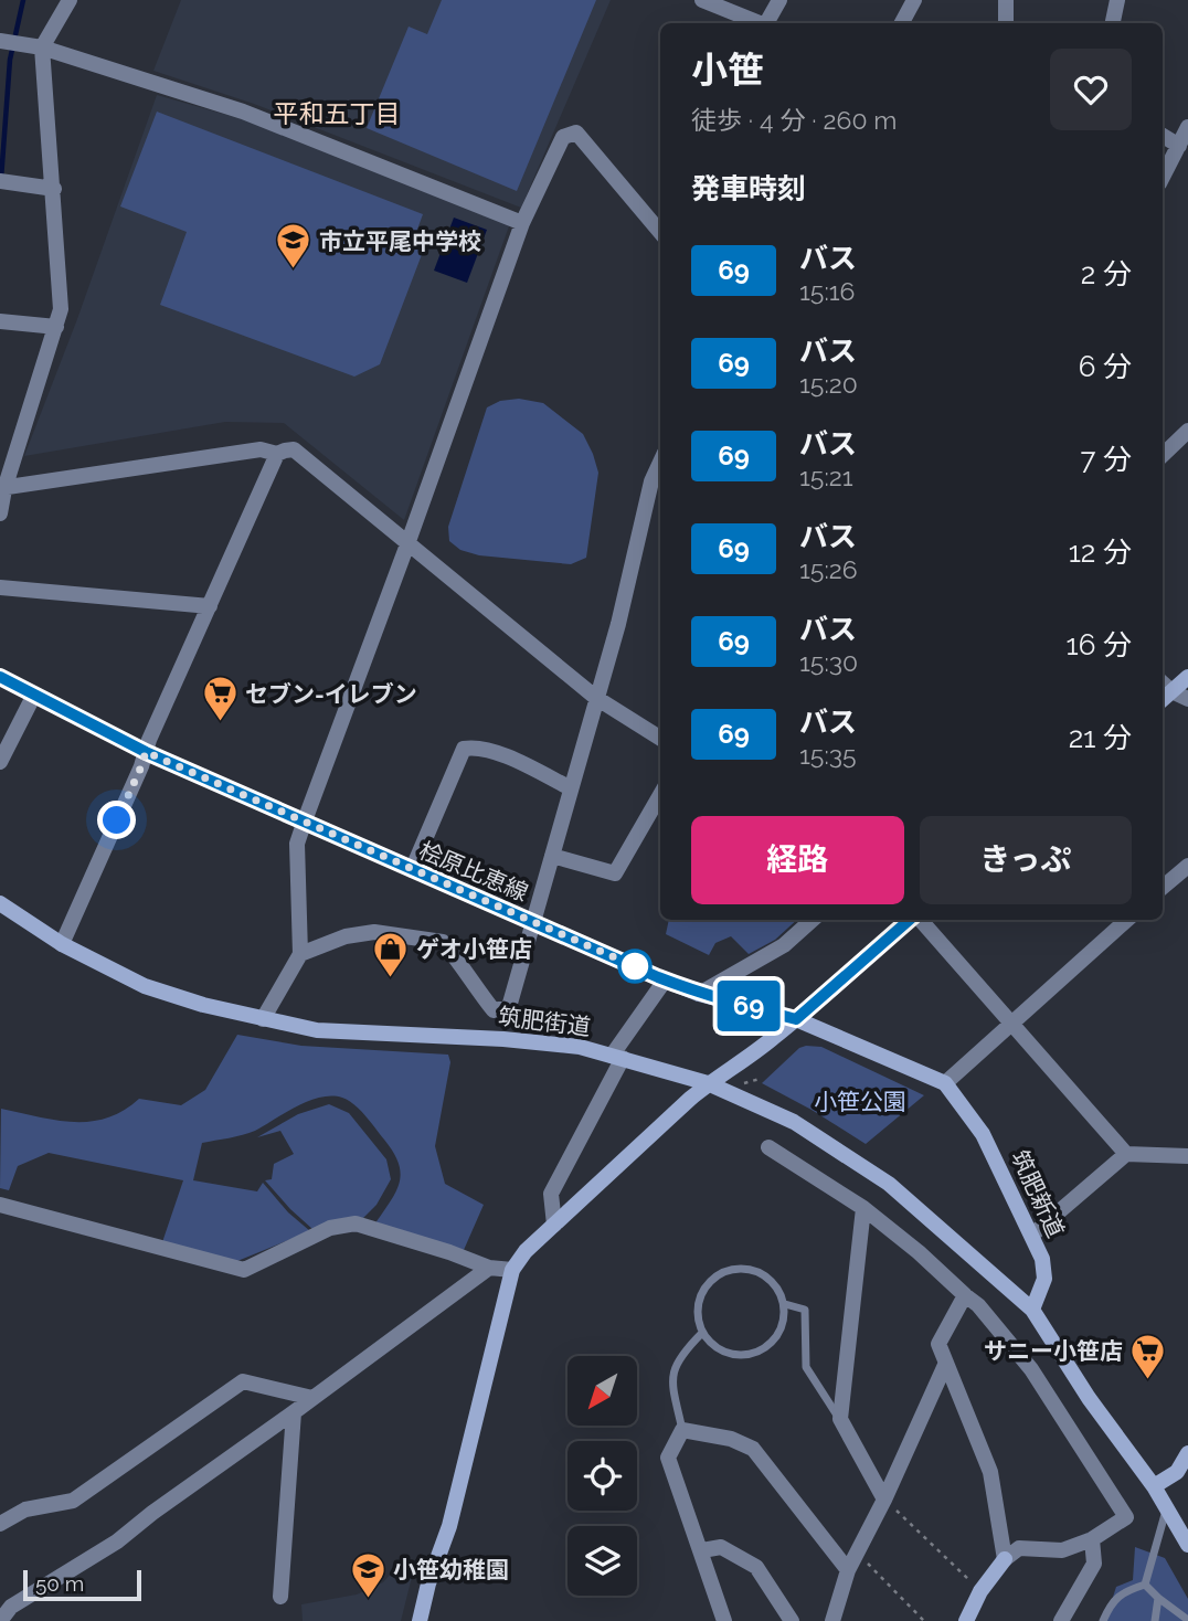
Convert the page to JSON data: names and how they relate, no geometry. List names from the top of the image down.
{
  "streets": {
    "street": ["桧原比恵線", "筑肥街道", "筑肥新道"]
  },
  "crossings": [
    ["筑肥街道", "筑肥新道"]
  ],
  "districts": ["平和五丁目"],
  "parks": ["小笹公園"],
  "places": {
    "school or university": ["市立平尾中学校", "小笹幼稚園"],
    "supermarket": ["セブン-イレブン", "サニー小笹店"],
    "shop": ["ゲオ小笹店"]
  },
  "lines": ["bus line 69"],
  "scale_bar": "50 m",
  "north": "bottom left",
  "page": {
    "on_map": "69",
    "heading": [
      ["小笹", "徒歩 · 4 分 · 260 m"],
      "発車時刻"
    ],
    "list": [
      {
        "mark": "69",
        "name": "バス",
        "note": "15:16",
        "value": "2 分"
      },
      {
        "mark": "69",
        "name": "バス",
        "note": "15:20",
        "value": "6 分"
      },
      {
        "mark": "69",
        "name": "バス",
        "note": "15:21",
        "value": "7 分"
      },
      {
        "mark": "69",
        "name": "バス",
        "note": "15:26",
        "value": "12 分"
      },
      {
        "mark": "69",
        "name": "バス",
        "note": "15:30",
        "value": "16 分"
      },
      {
        "mark": "69",
        "name": "バス",
        "note": "15:35",
        "value": "21 分"
      }
    ],
    "buttons": ["経路", "きっぷ"],
    "scale": "50 m"
  }
}
